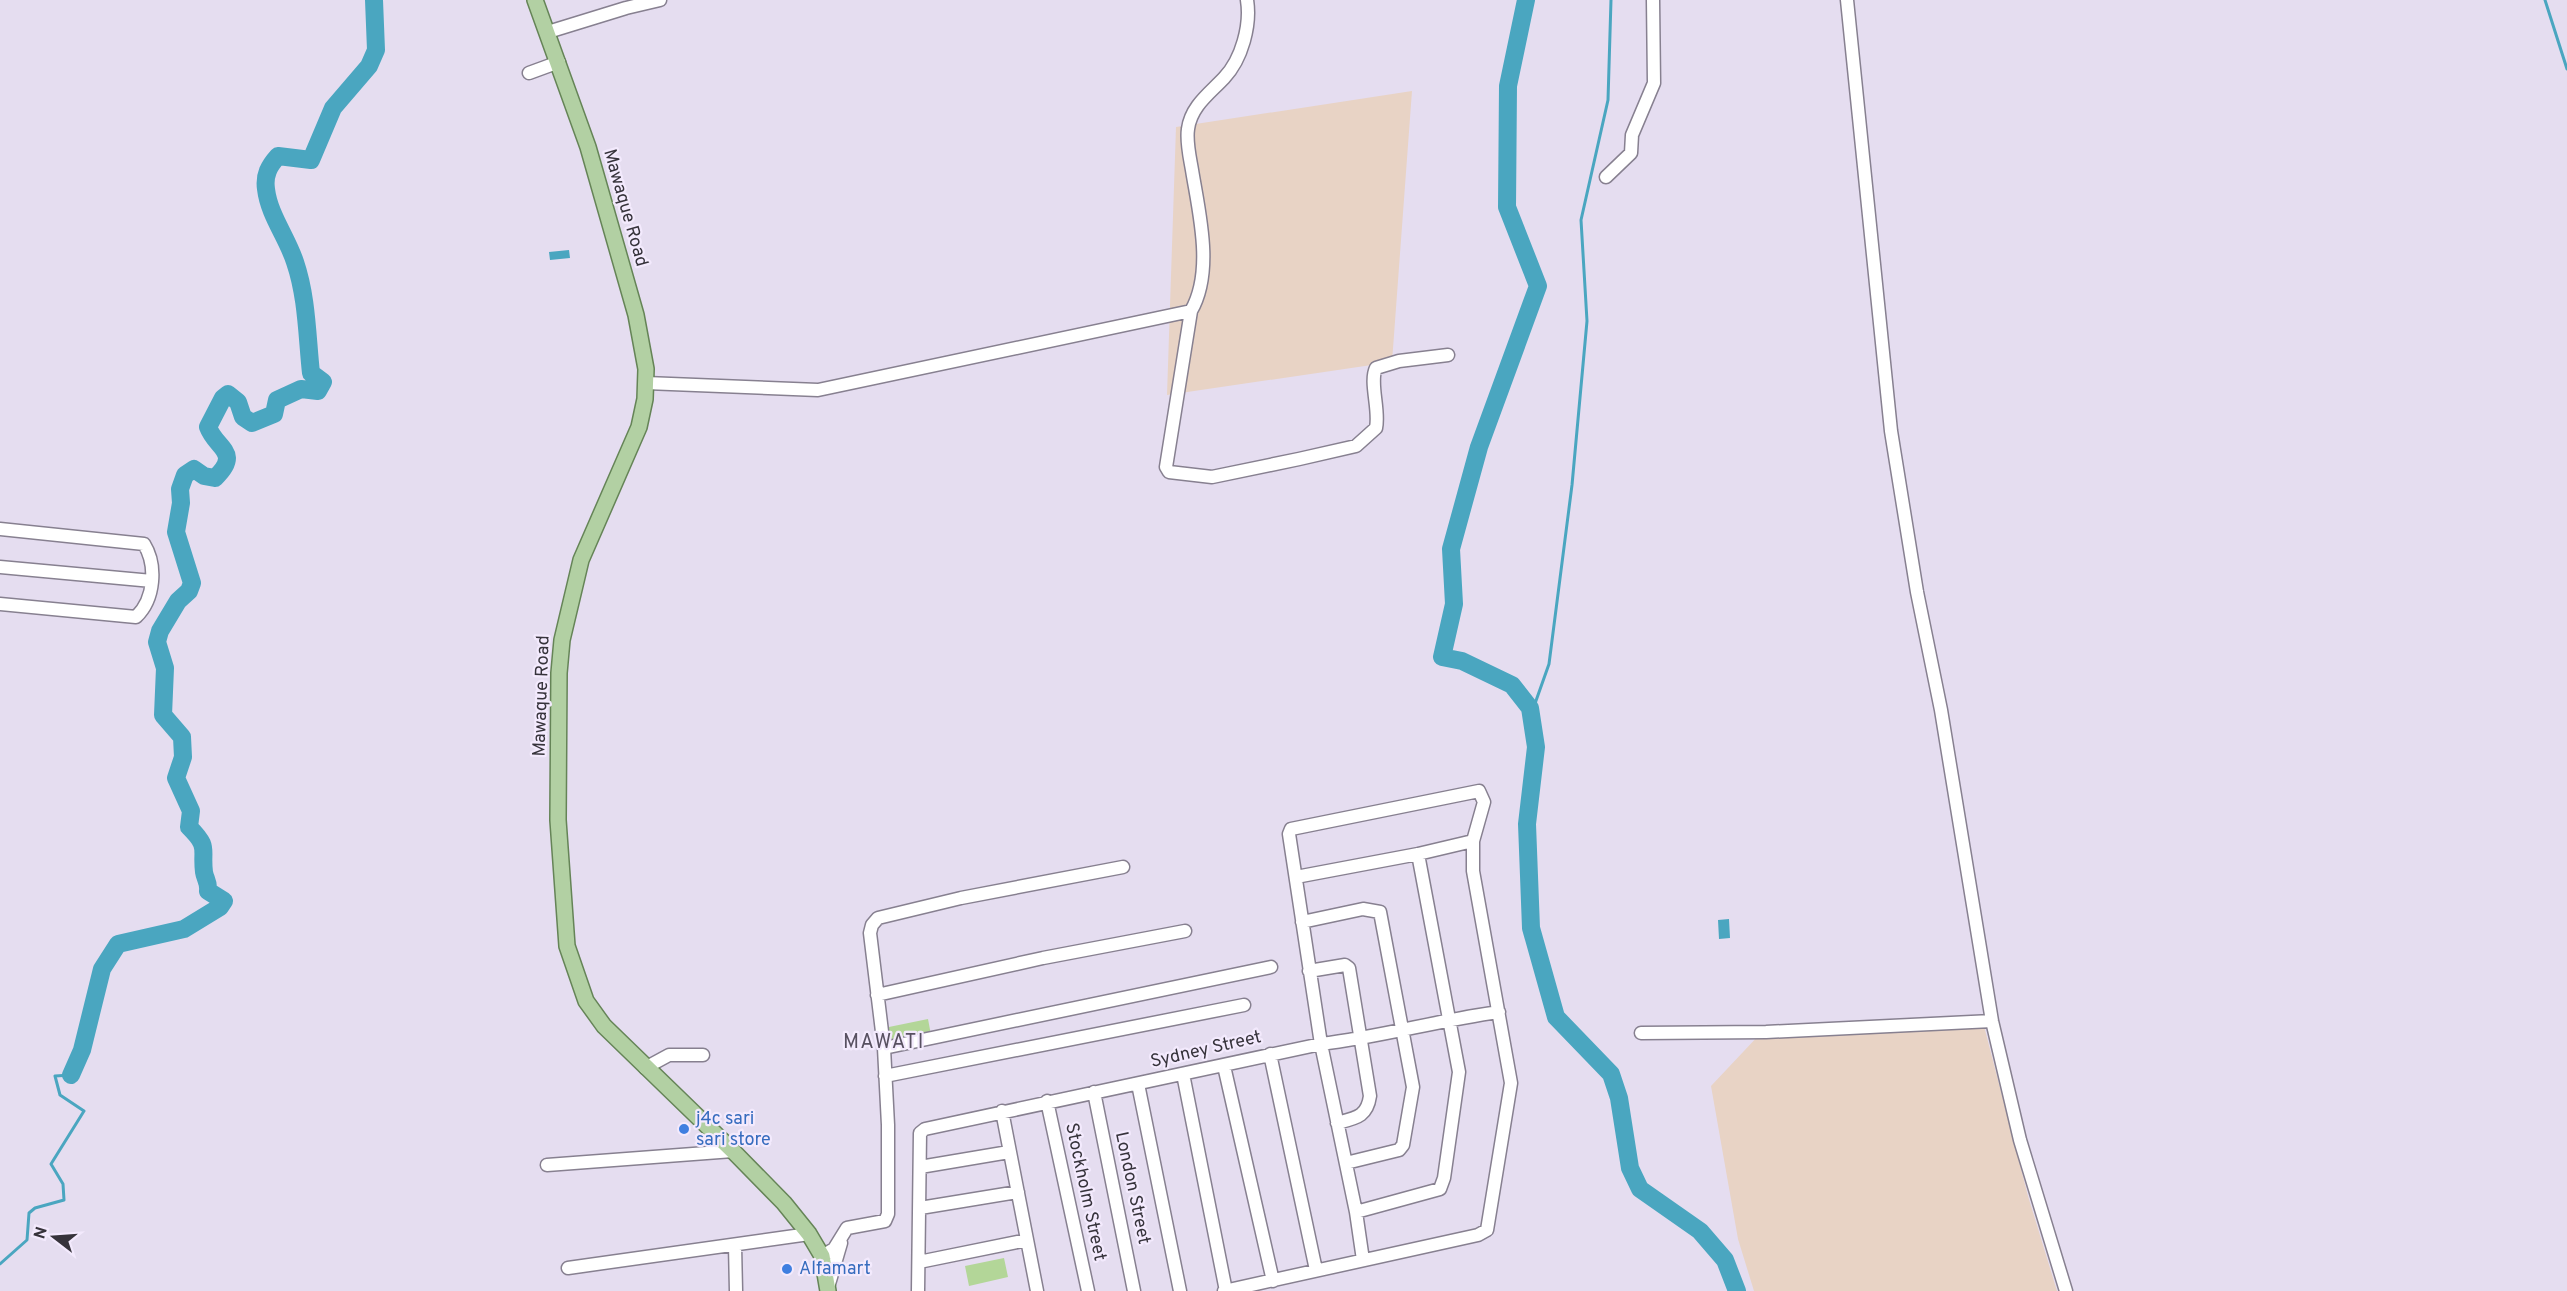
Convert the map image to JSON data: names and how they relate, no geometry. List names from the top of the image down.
{
  "streets": {
    "main road": ["Mawaque Road"],
    "street": ["Sydney Street", "London Street", "Stockholm Street"]
  },
  "crossings": [
    ["Sydney Street", "London Street"],
    ["Sydney Street", "Stockholm Street"]
  ],
  "districts": ["MAWATI"],
  "places": ["j4c sari sari store", "Alfamart"],
  "north": "left"
}
